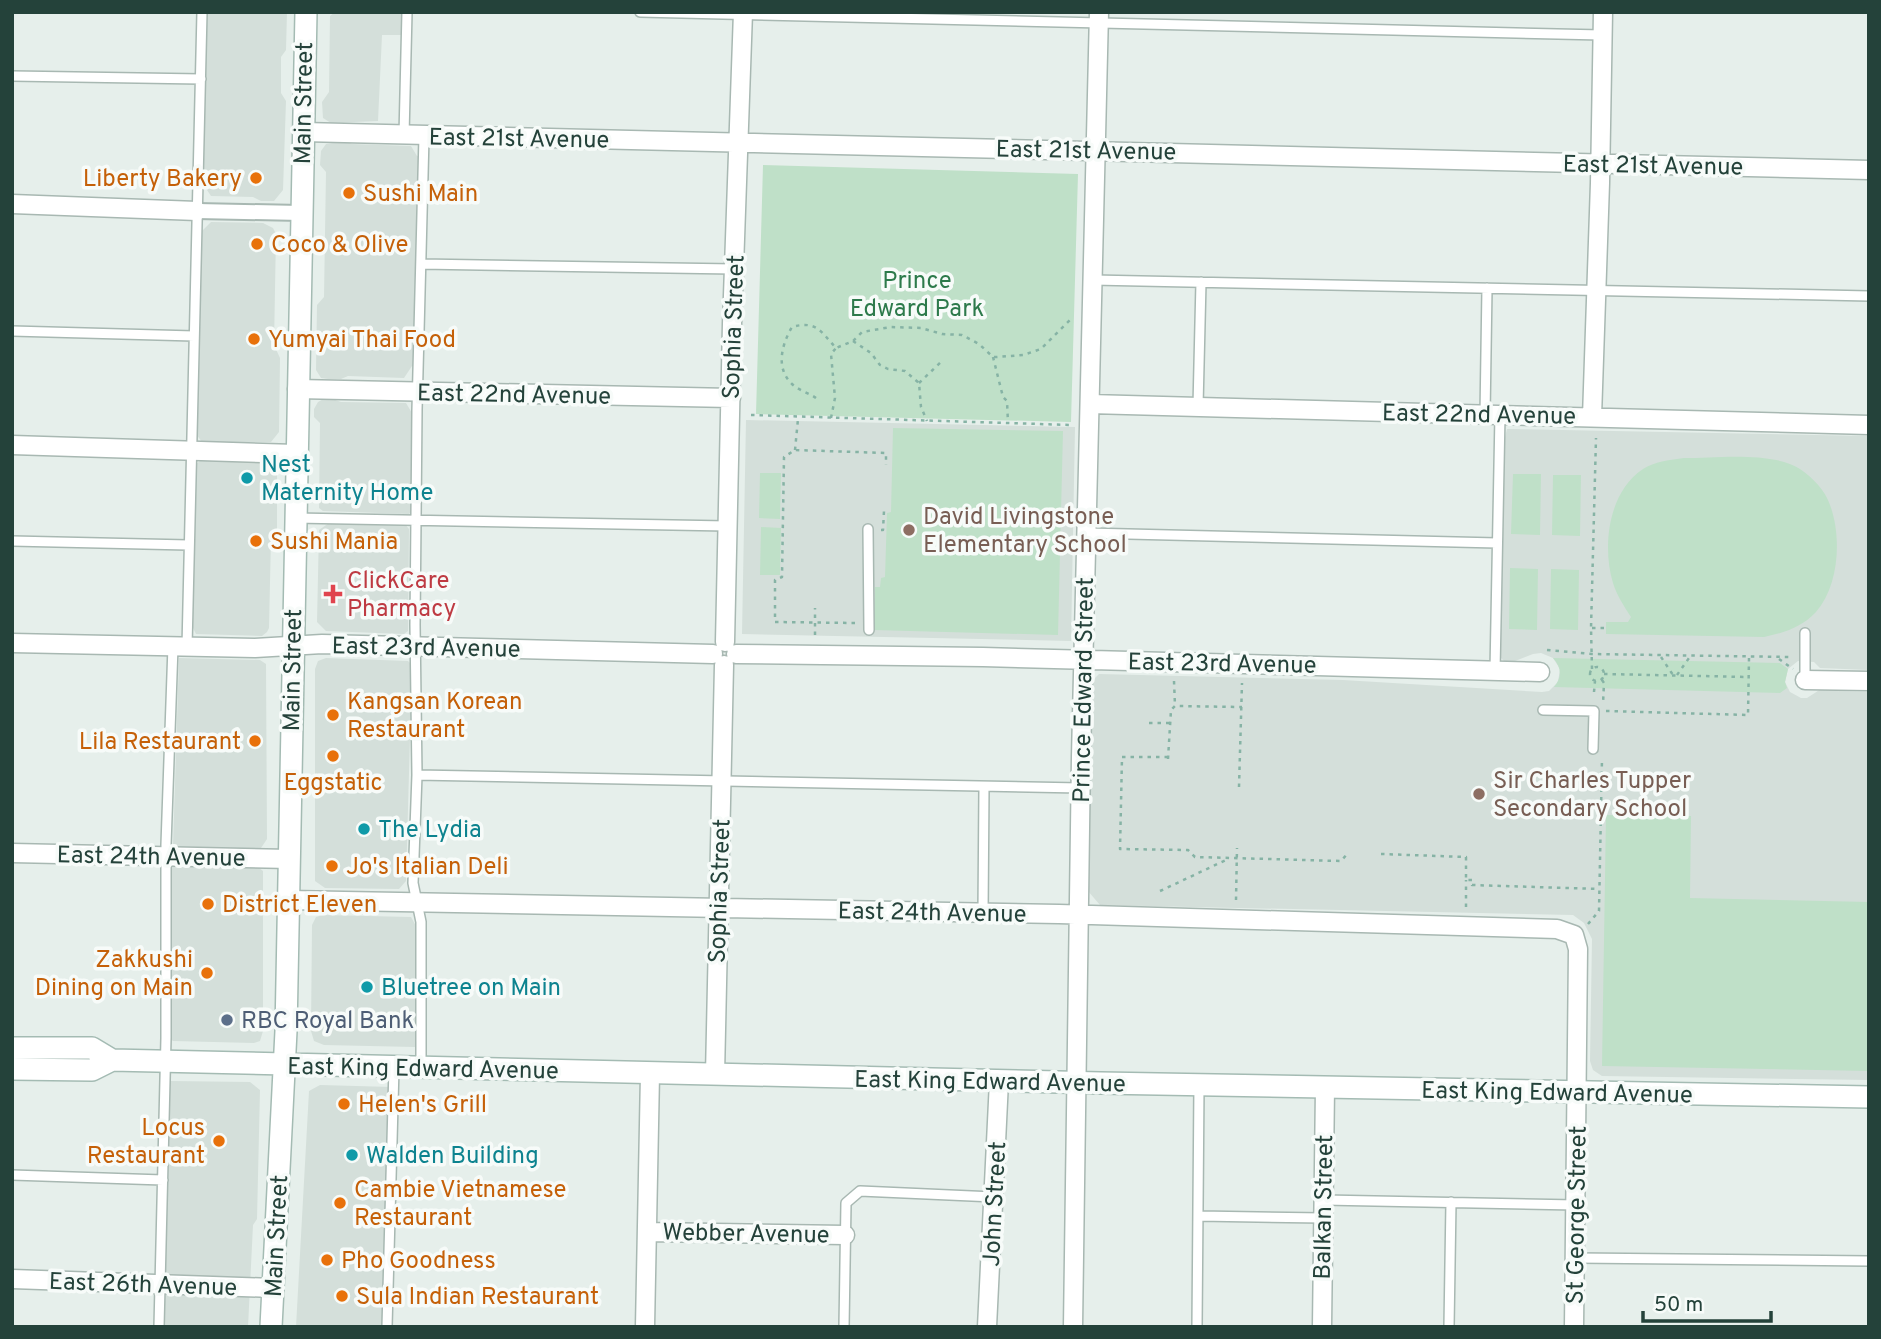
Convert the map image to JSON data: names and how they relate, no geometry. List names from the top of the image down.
{
  "streets": {
    "main road": ["Main Street", "East King Edward Avenue"],
    "street": [
      "East 21st Avenue",
      "Sophia Street",
      "East 22nd Avenue",
      "East 23rd Avenue",
      "Prince Edward Street",
      "East 24th Avenue",
      "John Street",
      "Balkan Street",
      "St George Street",
      "Webber Avenue",
      "East 26th Avenue"
    ]
  },
  "crossings": [
    ["Main Street", "East 21st Avenue"],
    ["Main Street", "East 22nd Avenue"],
    ["Main Street", "East 23rd Avenue"],
    ["Main Street", "East 24th Avenue"],
    ["Main Street", "East King Edward Avenue"],
    ["Main Street", "East 26th Avenue"],
    ["East 21st Avenue", "Sophia Street"],
    ["East 21st Avenue", "Prince Edward Street"],
    ["Sophia Street", "East 22nd Avenue"],
    ["Sophia Street", "East 23rd Avenue"],
    ["Sophia Street", "East 24th Avenue"],
    ["Sophia Street", "East King Edward Avenue"],
    ["East 22nd Avenue", "Prince Edward Street"],
    ["East 23rd Avenue", "Prince Edward Street"],
    ["Prince Edward Street", "East 24th Avenue"],
    ["Prince Edward Street", "East King Edward Avenue"],
    ["East 24th Avenue", "St George Street"],
    ["East King Edward Avenue", "John Street"],
    ["East King Edward Avenue", "Balkan Street"],
    ["East King Edward Avenue", "St George Street"]
  ],
  "parks": ["Prince Edward Park"],
  "places": {
    "other": [
      "Liberty Bakery",
      "Sushi Main",
      "Coco & Olive",
      "Yumyai Thai Food",
      "Nest Maternity Home",
      "David Livingstone Elementary School",
      "Sushi Mania",
      "Kangsan Korean Restaurant",
      "Lila Restaurant",
      "Eggstatic",
      "Sir Charles Tupper Secondary School",
      "The Lydia",
      "Jo's Italian Deli",
      "District Eleven",
      "Zakkushi Dining on Main",
      "Bluetree on Main",
      "RBC Royal Bank",
      "Helen's Grill",
      "Locus Restaurant",
      "Walden Building",
      "Cambie Vietnamese Restaurant",
      "Pho Goodness",
      "Sula Indian Restaurant"
    ],
    "health": ["ClickCare Pharmacy"]
  },
  "scale_bar": "50 m"
}
